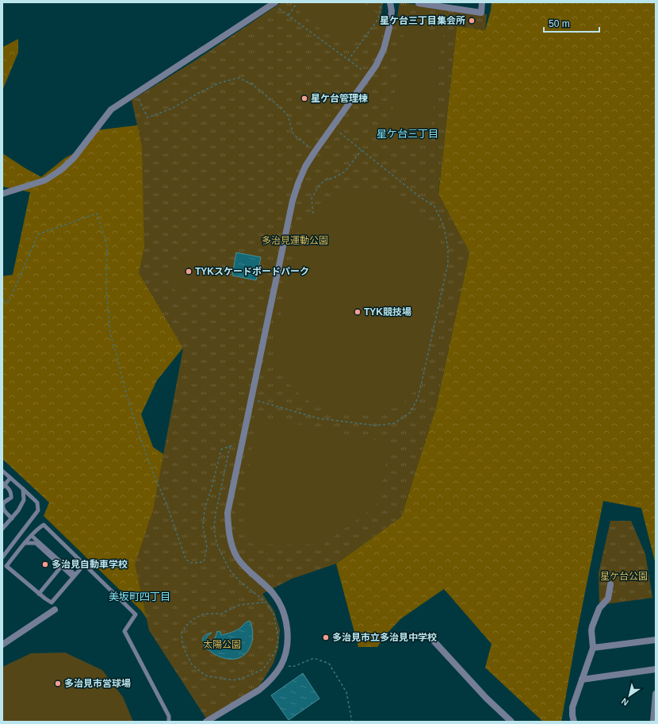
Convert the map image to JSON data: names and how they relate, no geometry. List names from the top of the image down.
{
  "districts": ["星ケ台三丁目", "美坂町四丁目"],
  "parks": ["多治見運動公園", "星ケ台公園", "太陽公園"],
  "places": [
    "星ケ台三丁目集会所",
    "星ケ台管理棟",
    "TYKスケードボードパーク",
    "TYK競技場",
    "多治見自動車学校",
    "多治見市立多治見中学校",
    "多治見市営球場"
  ],
  "scale_bar": "50 m",
  "north": "bottom left"
}
